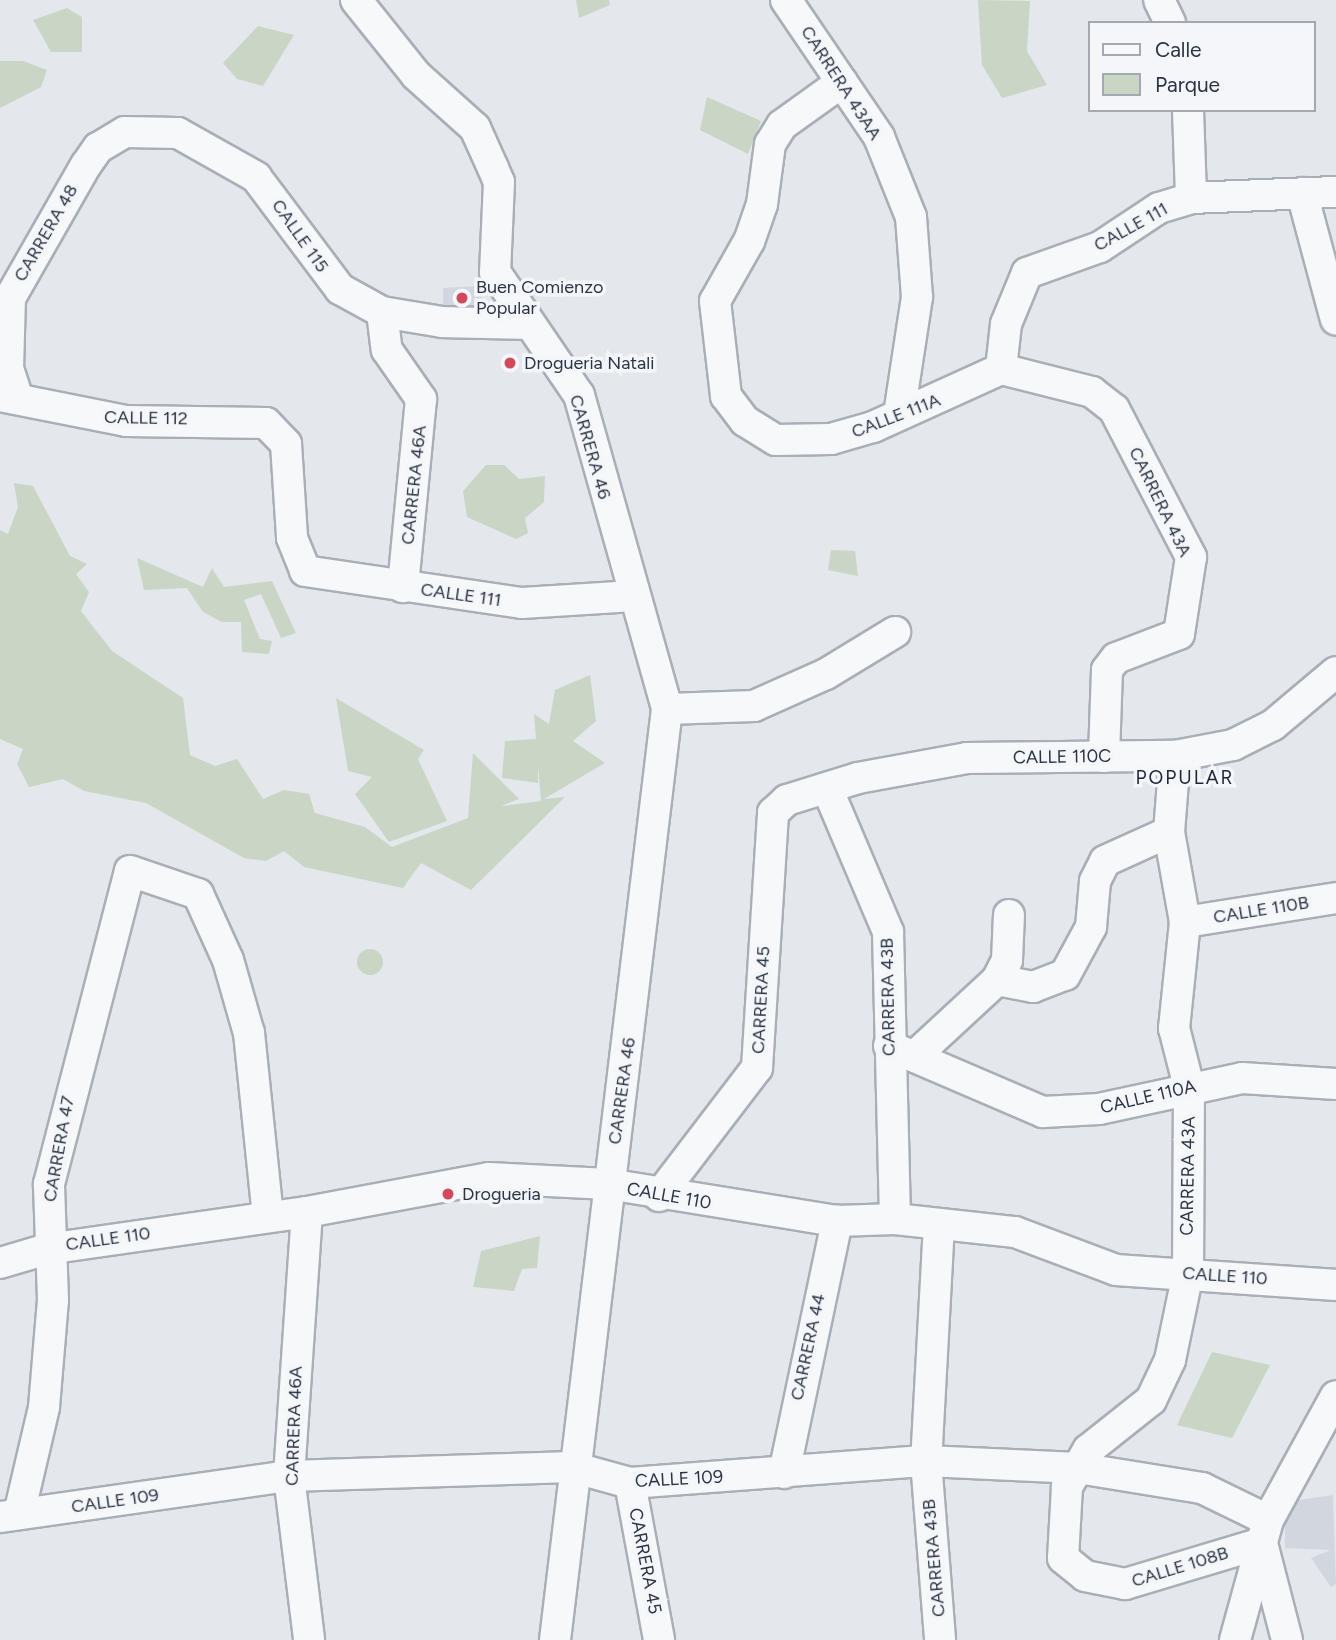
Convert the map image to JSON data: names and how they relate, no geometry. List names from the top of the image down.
{
  "streets": {
    "street": [
      "CARRERA 43AA",
      "CALLE 111",
      "CARRERA 48",
      "CALLE 115",
      "CALLE 111A",
      "CALLE 112",
      "CARRERA 46",
      "CARRERA 46A",
      "CARRERA 43A",
      "CALLE 110C",
      "CALLE 110B",
      "CARRERA 43B",
      "CARRERA 45",
      "CALLE 110A",
      "CARRERA 47",
      "CALLE 110",
      "CARRERA 44",
      "CALLE 109",
      "CALLE 108B"
    ]
  },
  "crossings": [
    ["CARRERA 43AA", "CALLE 111A"],
    ["CALLE 111", "CALLE 111A"],
    ["CALLE 111", "CALLE 112"],
    ["CALLE 111", "CARRERA 46"],
    ["CALLE 111", "CARRERA 46A"],
    ["CALLE 111", "CARRERA 43A"],
    ["CARRERA 48", "CALLE 115"],
    ["CARRERA 48", "CALLE 112"],
    ["CALLE 115", "CARRERA 46"],
    ["CALLE 115", "CARRERA 46A"],
    ["CALLE 111A", "CARRERA 43A"],
    ["CARRERA 46", "CALLE 110"],
    ["CARRERA 46", "CALLE 109"],
    ["CARRERA 46A", "CALLE 110"],
    ["CARRERA 46A", "CALLE 109"],
    ["CARRERA 43A", "CALLE 110C"],
    ["CARRERA 43A", "CALLE 110B"],
    ["CARRERA 43A", "CALLE 110A"],
    ["CARRERA 43A", "CALLE 110"],
    ["CARRERA 43A", "CALLE 109"],
    ["CARRERA 43A", "CALLE 108B"],
    ["CALLE 110C", "CARRERA 43B"],
    ["CALLE 110C", "CARRERA 45"],
    ["CARRERA 43B", "CALLE 110A"],
    ["CARRERA 43B", "CALLE 110"],
    ["CARRERA 43B", "CALLE 109"],
    ["CARRERA 45", "CALLE 110"],
    ["CARRERA 45", "CALLE 109"],
    ["CARRERA 47", "CALLE 110"],
    ["CARRERA 47", "CALLE 109"],
    ["CALLE 110", "CARRERA 44"],
    ["CARRERA 44", "CALLE 109"],
    ["CALLE 109", "CALLE 108B"]
  ],
  "districts": ["POPULAR"],
  "places": ["Buen Comienzo Popular", "Drogueria Natali", "Drogueria"],
  "legend": ["Calle", "Parque"]
}
